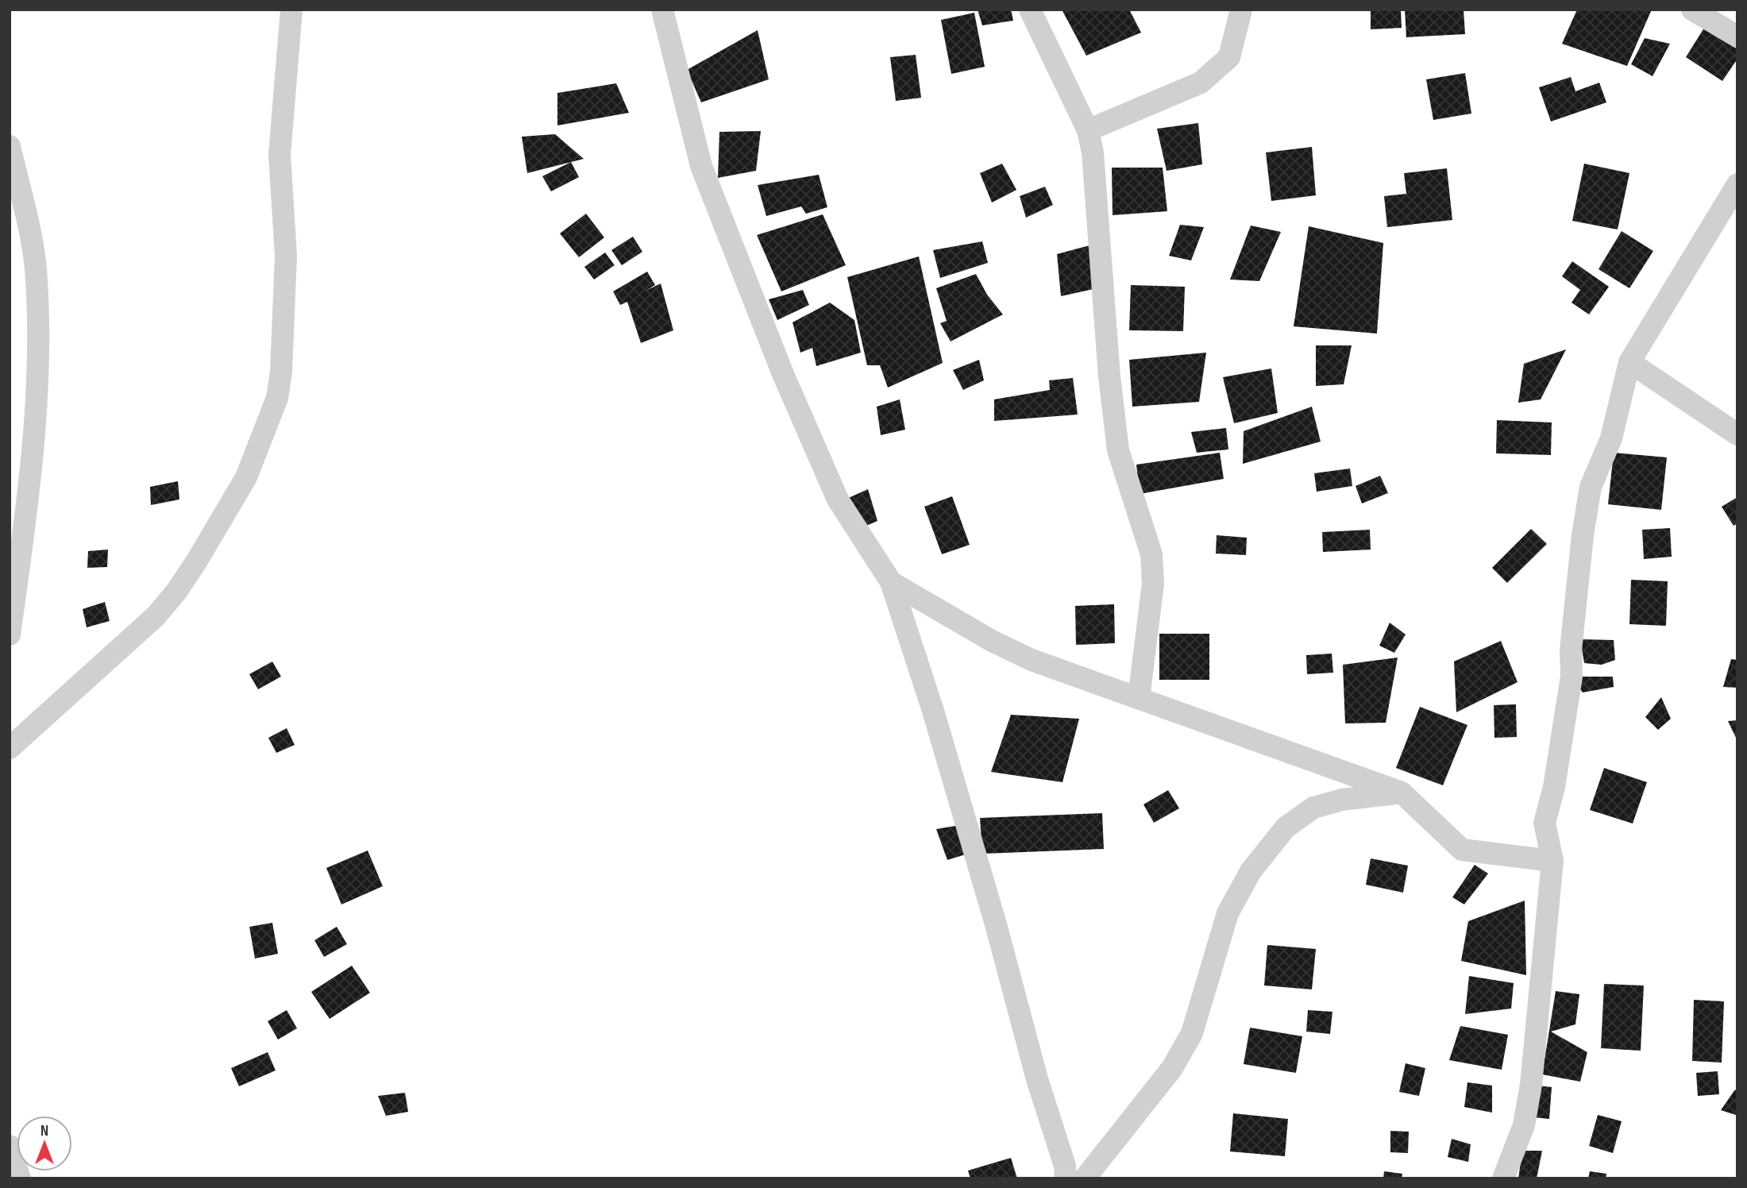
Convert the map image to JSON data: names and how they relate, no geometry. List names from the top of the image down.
{
  "north": "top"
}
